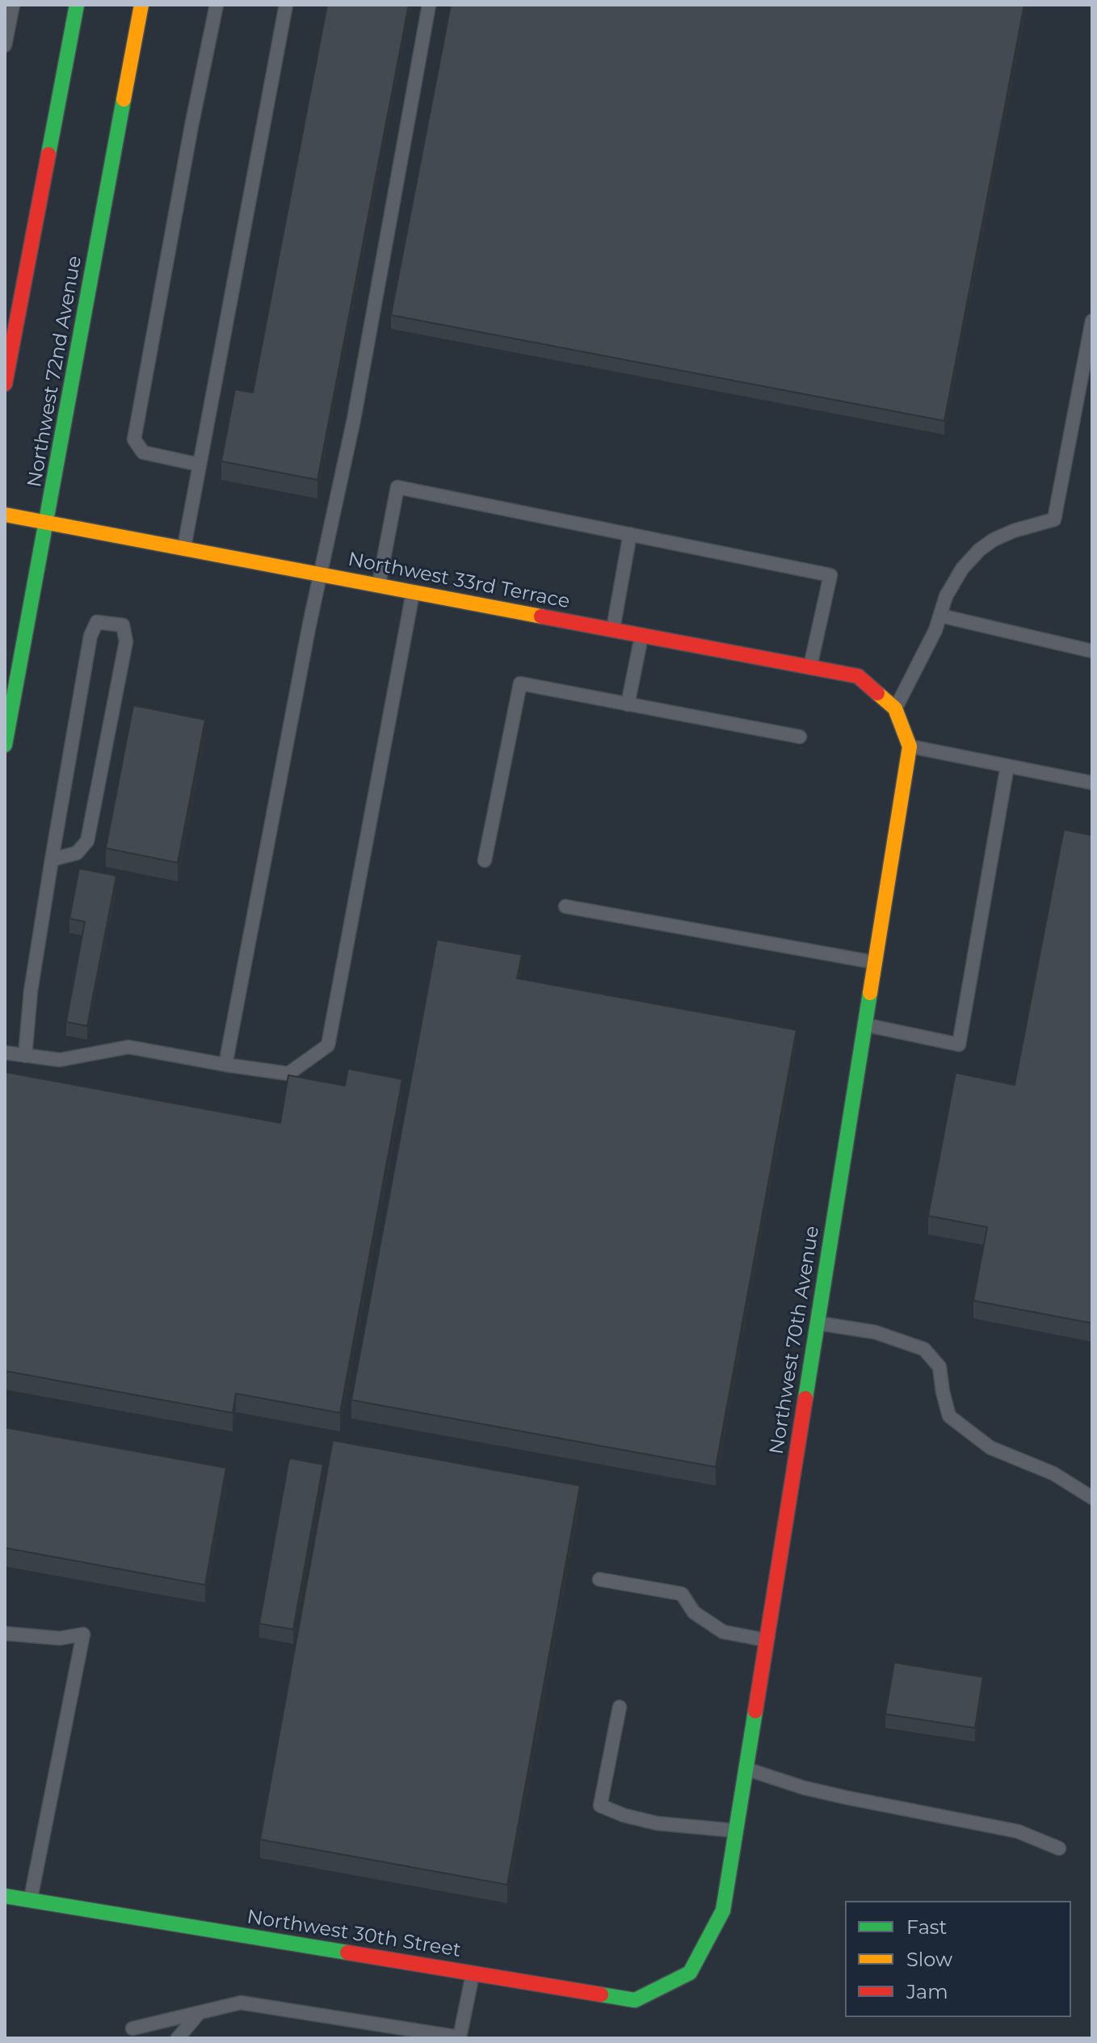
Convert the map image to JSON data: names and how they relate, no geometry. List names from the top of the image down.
{
  "streets": {
    "street": [
      "Northwest 72nd Avenue",
      "Northwest 33rd Terrace",
      "Northwest 70th Avenue",
      "Northwest 30th Street"
    ]
  },
  "crossings": [
    ["Northwest 72nd Avenue", "Northwest 33rd Terrace"],
    ["Northwest 70th Avenue", "Northwest 30th Street"]
  ],
  "legend": ["Fast", "Slow", "Jam"]
}
